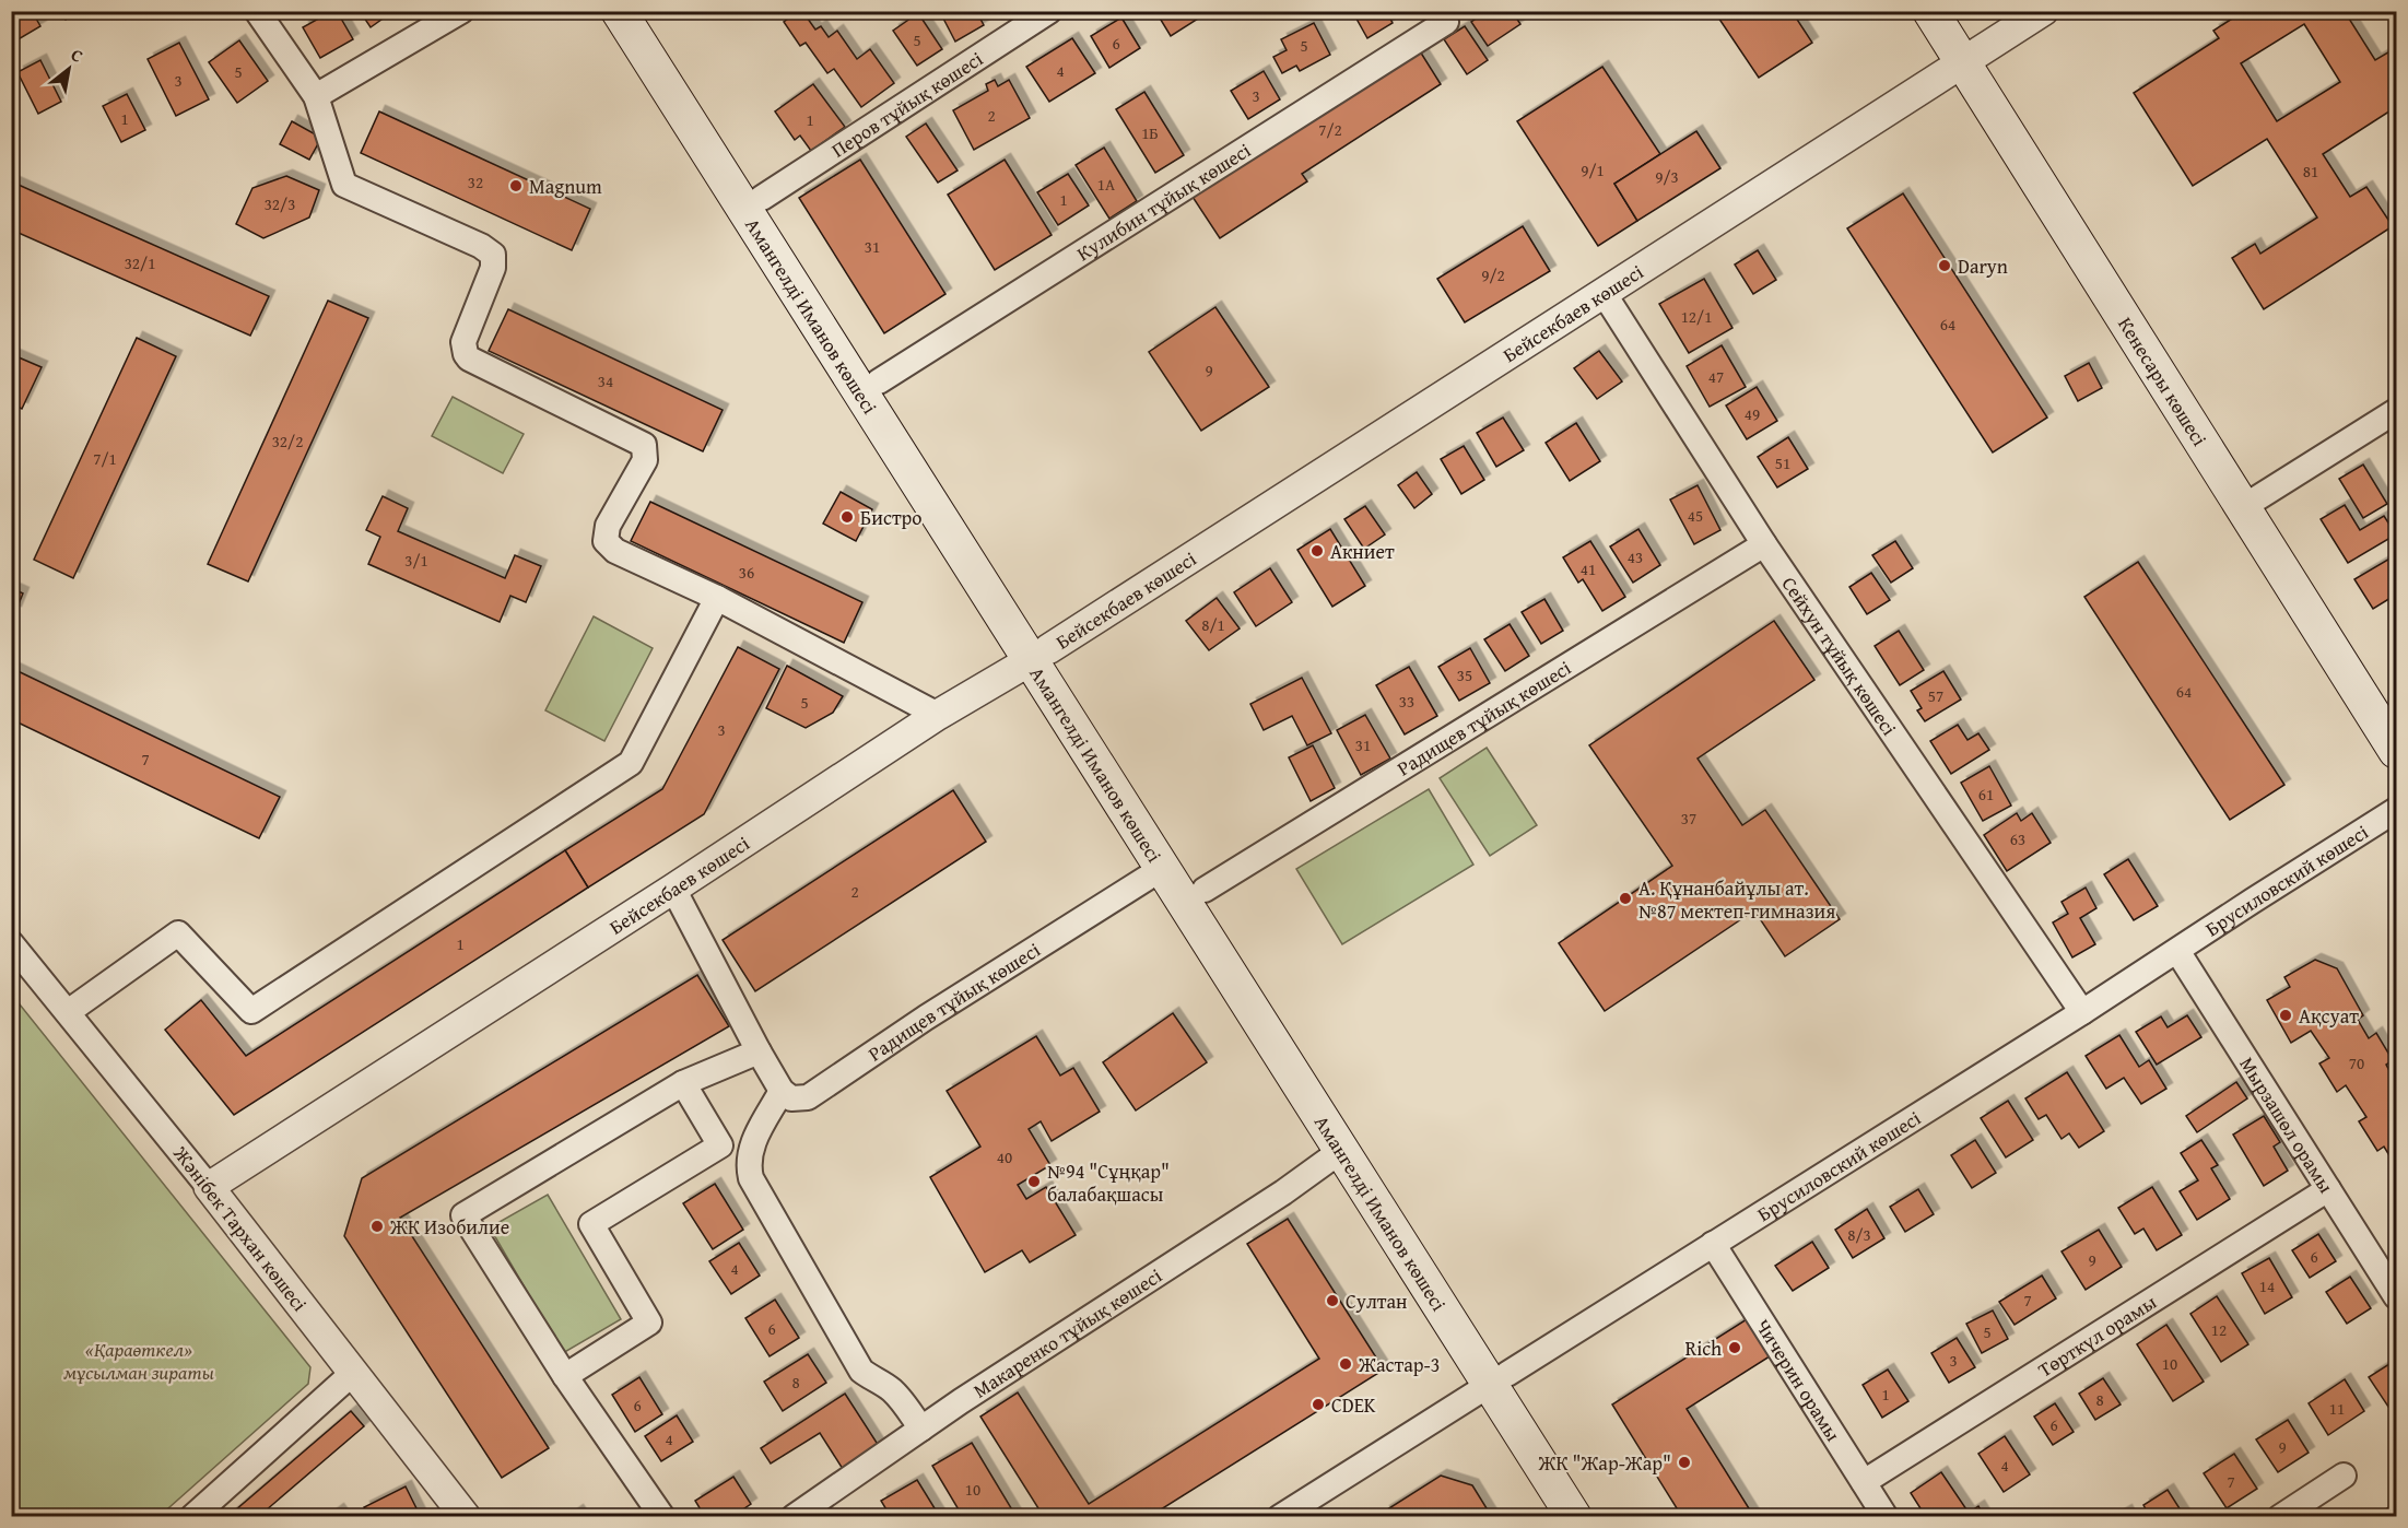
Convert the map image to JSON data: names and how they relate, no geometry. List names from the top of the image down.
{
  "streets": {
    "main road": ["Амангелді Иманов көшесі", "Кенесары көшесі"],
    "street": [
      "Перов тұйық көшесі",
      "Кулибин тұйық көшесі",
      "Бейсекбаев көшесі",
      "Сейхун тұйық көшесі",
      "Радищев тұйық көшесі",
      "Брусиловский көшесі",
      "Мырзашөл орамы",
      "Жәнібек Тархан көшесі",
      "Макаренко тұйық көшесі",
      "Төрткүл орамы",
      "Чичерин орамы"
    ]
  },
  "crossings": [
    ["Перов тұйық көшесі", "Амангелді Иманов көшесі"],
    ["Кулибин тұйық көшесі", "Амангелді Иманов көшесі"],
    ["Бейсекбаев көшесі", "Амангелді Иманов көшесі"],
    ["Бейсекбаев көшесі", "Кенесары көшесі"],
    ["Бейсекбаев көшесі", "Сейхун тұйық көшесі"],
    ["Бейсекбаев көшесі", "Жәнібек Тархан көшесі"],
    ["Амангелді Иманов көшесі", "Радищев тұйық көшесі"],
    ["Амангелді Иманов көшесі", "Брусиловский көшесі"],
    ["Амангелді Иманов көшесі", "Макаренко тұйық көшесі"],
    ["Сейхун тұйық көшесі", "Радищев тұйық көшесі"],
    ["Сейхун тұйық көшесі", "Брусиловский көшесі"],
    ["Брусиловский көшесі", "Мырзашөл орамы"],
    ["Брусиловский көшесі", "Чичерин орамы"],
    ["Мырзашөл орамы", "Төрткүл орамы"],
    ["Төрткүл орамы", "Чичерин орамы"]
  ],
  "parks": ["«Қараөткел» мұсылман зираты"],
  "places": [
    "Magnum",
    "Daryn",
    "Бистро",
    "Акниет",
    "А. Құнанбайұлы ат. №87 мектеп-гимназия",
    "Ақсуат",
    "№94 \"Сұңқар\" балабақшасы",
    "ЖК Изобилие",
    "Султан",
    "Rich",
    "Жастар-3",
    "CDEK",
    "ЖК \"Жар-Жар\""
  ],
  "house_numbers": [
    "5",
    "6",
    "5",
    "4",
    "5",
    "3",
    "3",
    "2",
    "1",
    "1",
    "7/2",
    "1Б",
    "9/1",
    "81",
    "9/3",
    "32",
    "1А",
    "1",
    "32/3",
    "31",
    "32/1",
    "9/2",
    "12/1",
    "64",
    "9",
    "47",
    "34",
    "49",
    "32/2",
    "7/1",
    "51",
    "45",
    "43",
    "3/1",
    "41",
    "36",
    "8/1",
    "35",
    "64",
    "57",
    "33",
    "5",
    "3",
    "31",
    "7",
    "61",
    "37",
    "63",
    "2",
    "1",
    "70",
    "40",
    "8/3",
    "6",
    "9",
    "4",
    "14",
    "7",
    "6",
    "12",
    "5",
    "3",
    "10",
    "8",
    "1",
    "8",
    "6",
    "11",
    "6",
    "4",
    "9",
    "4",
    "7",
    "10"
  ],
  "north": "top right"
}
